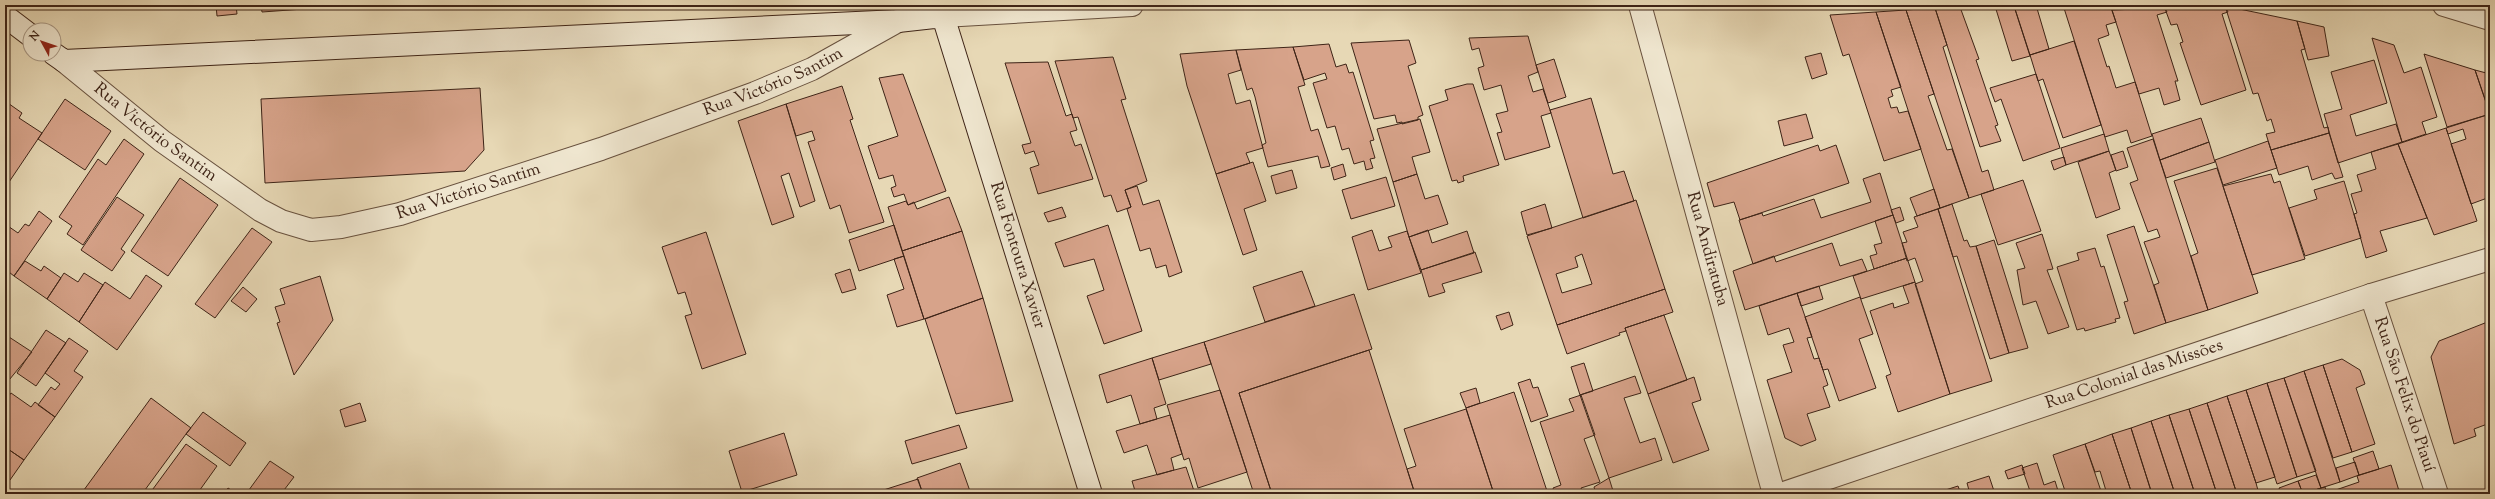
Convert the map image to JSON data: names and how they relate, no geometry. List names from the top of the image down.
{
  "streets": {
    "street": [
      "Rua Victório Santim",
      "Rua Andiratuba",
      "Rua Fontoura Xavier",
      "Rua Colonial das Missões",
      "Rua São Felix do Piauí"
    ]
  },
  "crossings": [
    ["Rua Victório Santim", "Rua Fontoura Xavier"],
    ["Rua Colonial das Missões", "Rua São Felix do Piauí"]
  ],
  "north": "top left"
}
